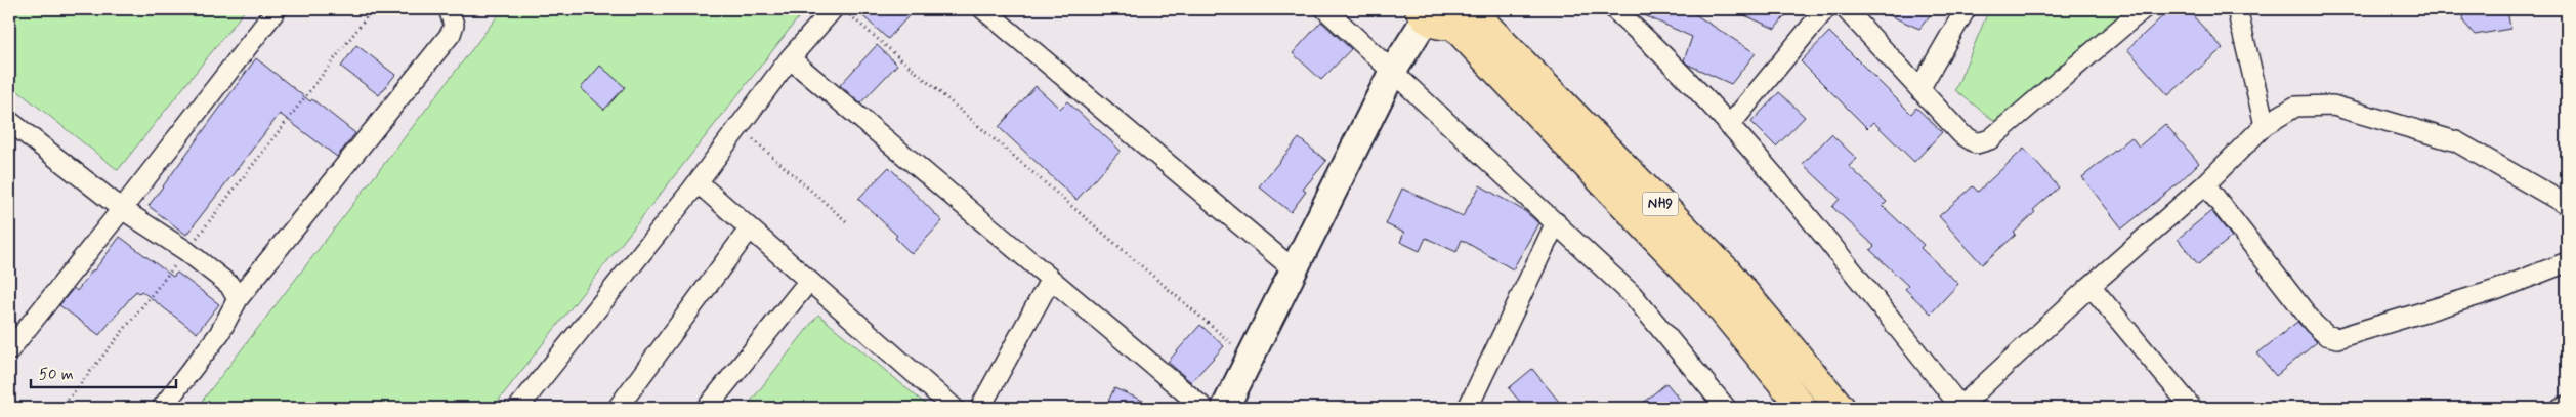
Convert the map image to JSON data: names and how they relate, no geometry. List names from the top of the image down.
{
  "streets": {
    "highway": ["NH9"]
  },
  "scale_bar": "50 m"
}
